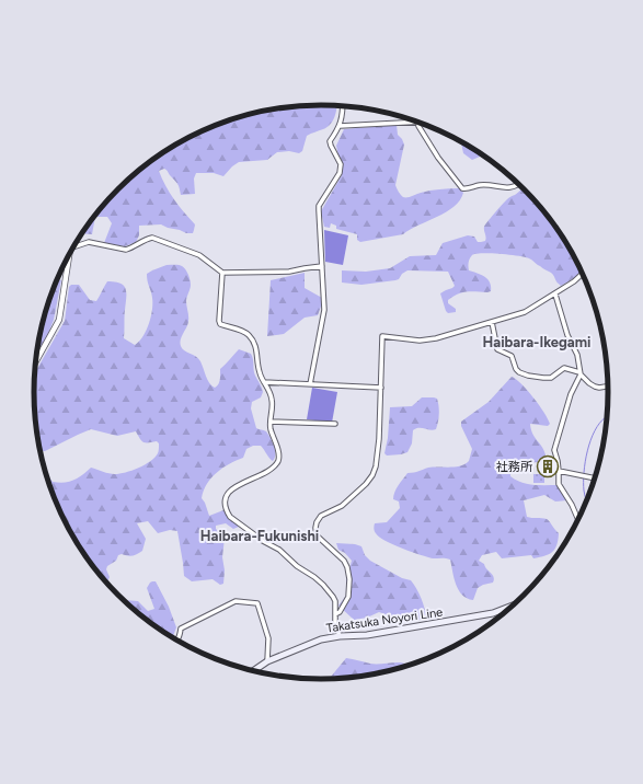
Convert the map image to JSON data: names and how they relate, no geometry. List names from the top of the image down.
{
  "streets": {
    "main road": ["Takatsuka Noyori Line"]
  },
  "districts": ["Haibara-Ikegami", "Haibara-Fukunishi"],
  "places": {
    "building": ["社務所"]
  }
}
